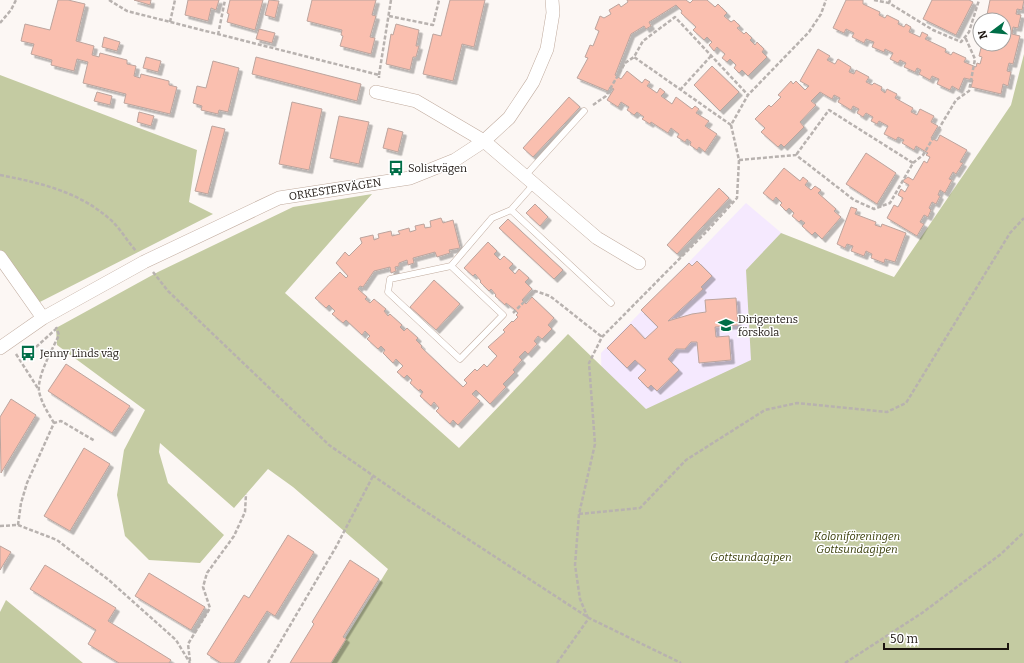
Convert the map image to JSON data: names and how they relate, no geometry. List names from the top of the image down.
{
  "streets": {
    "street": ["ORKESTERVÄGEN"]
  },
  "parks": ["Koloniföreningen Gottsundagipen", "Gottsundagipen"],
  "places": {
    "bus stop": ["Solistvägen", "Jenny Linds väg"],
    "school or university": ["Dirigentens förskola"]
  },
  "scale_bar": "50 m",
  "north": "left"
}
